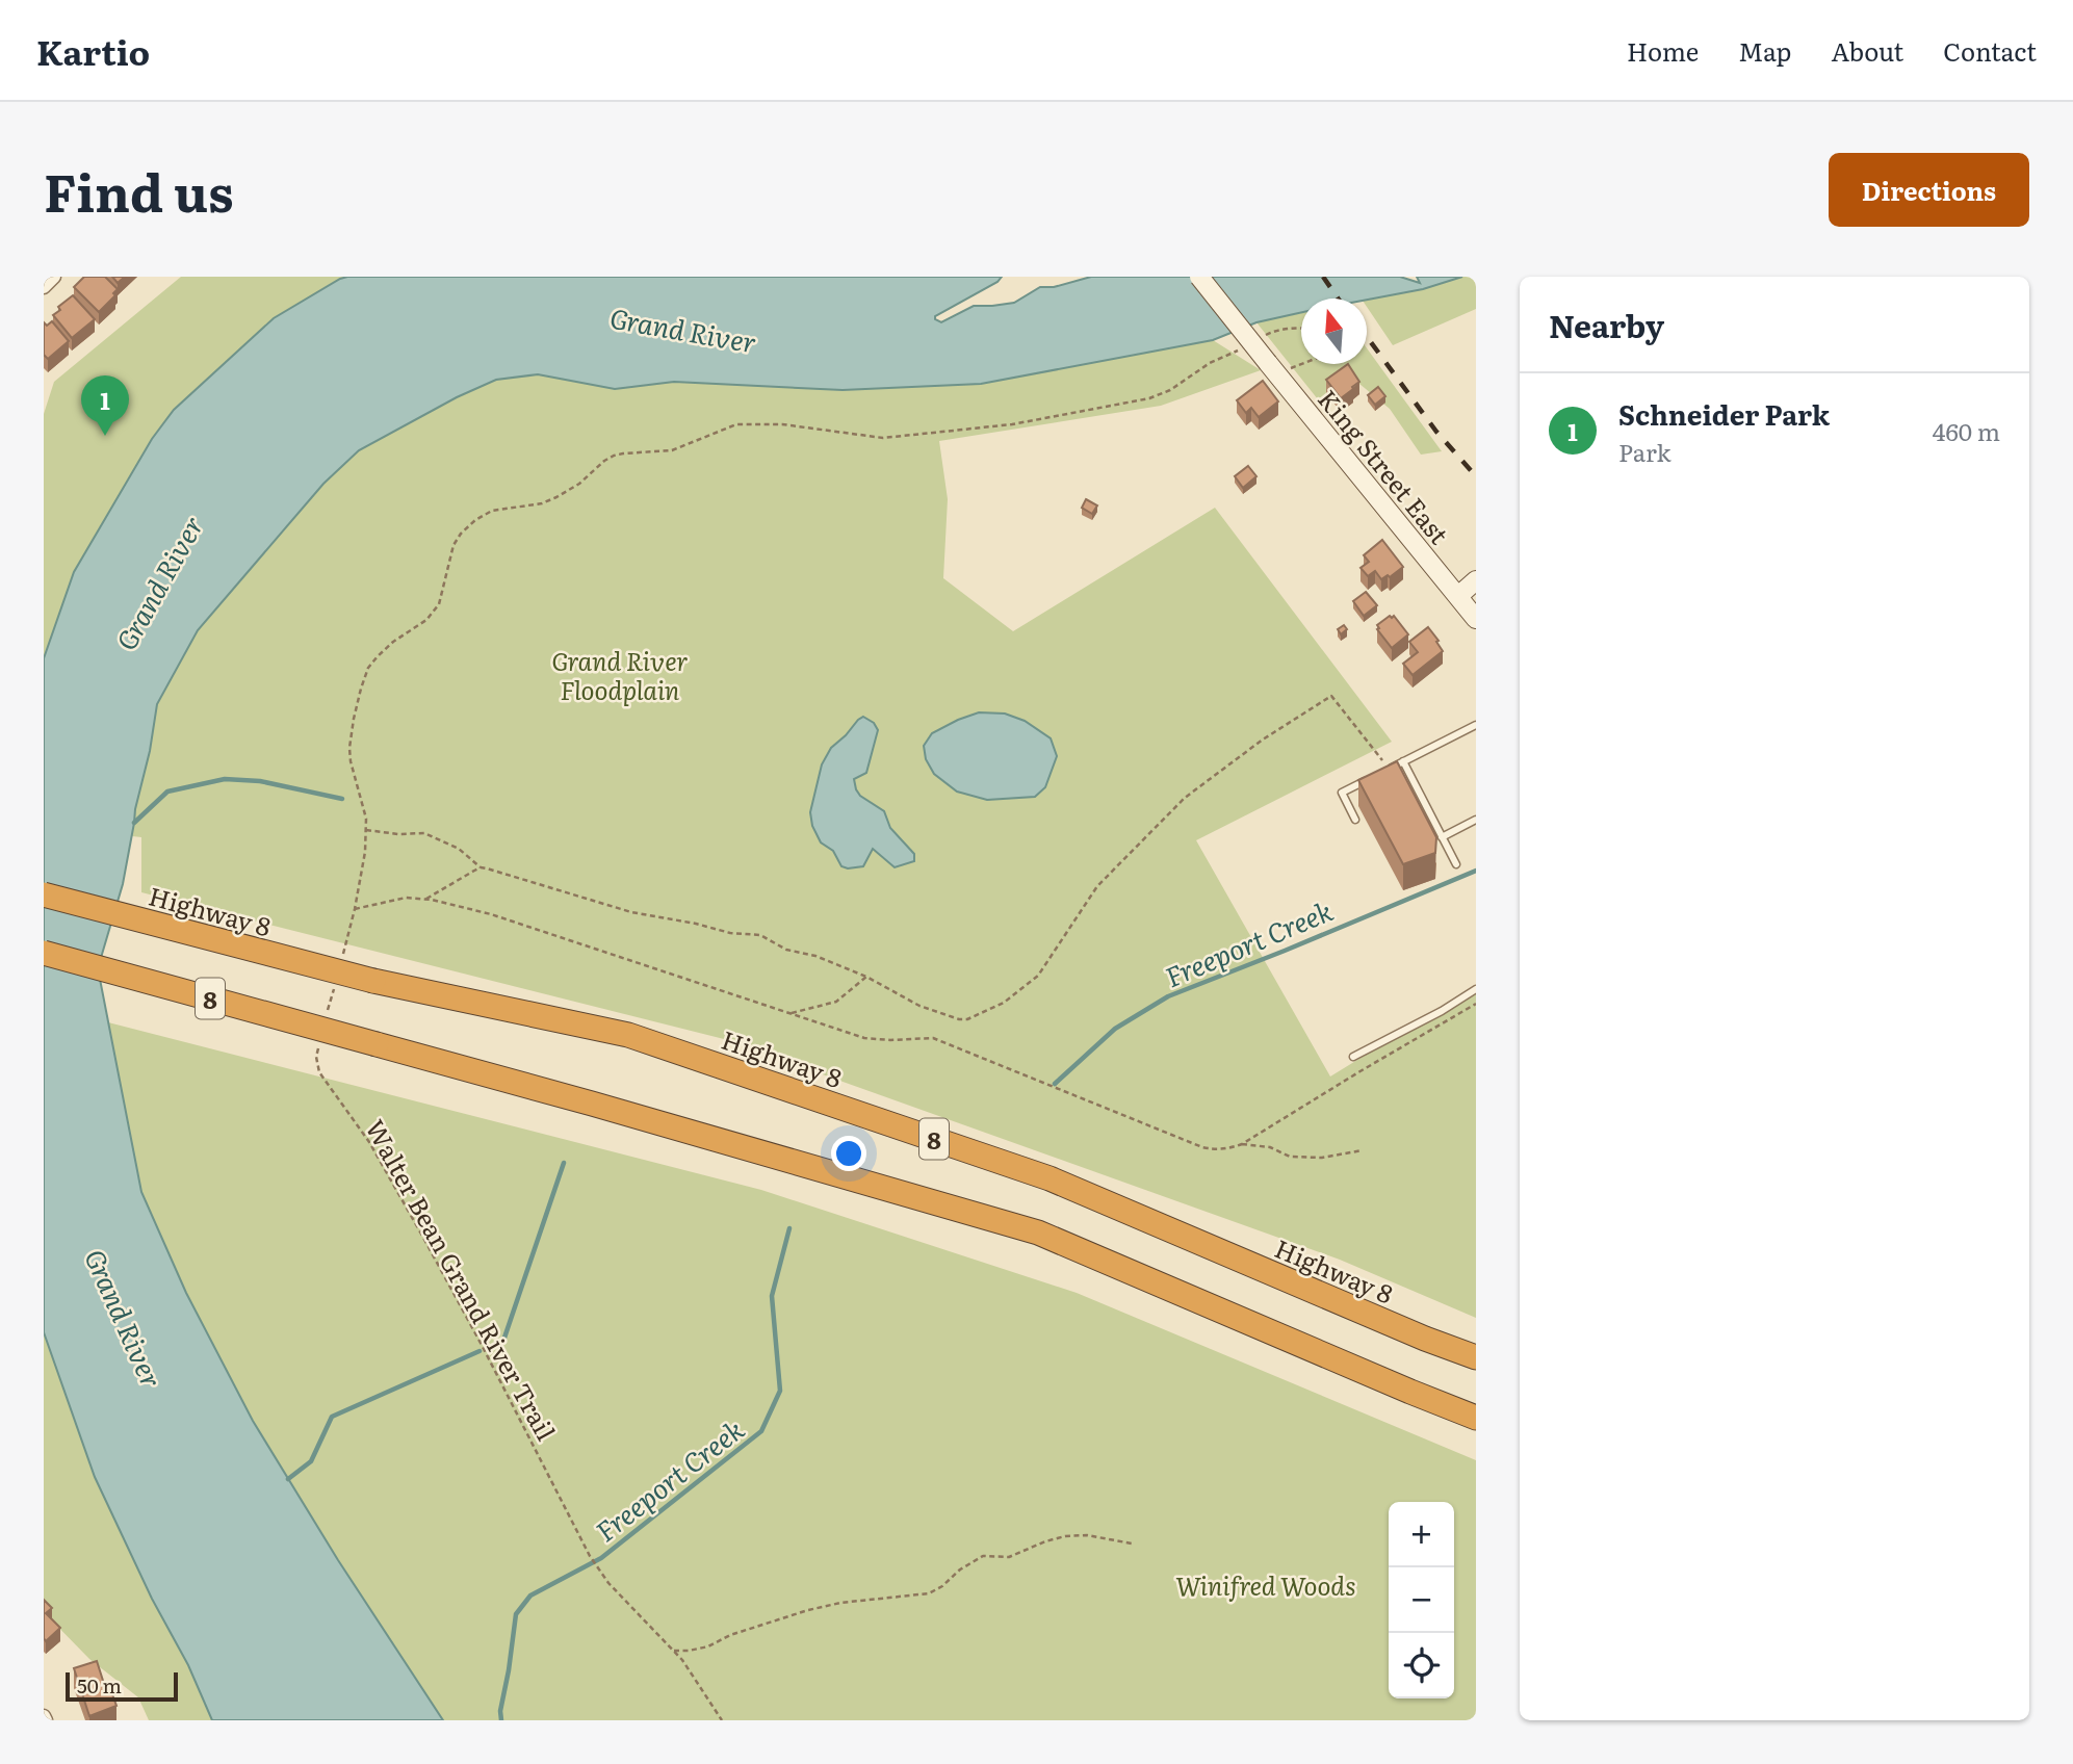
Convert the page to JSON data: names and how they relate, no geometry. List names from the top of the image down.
{
  "streets": {
    "highway": ["Highway 8", "8"],
    "main road": ["King Street East"],
    "path": ["Walter Bean Grand River Trail"]
  },
  "water": ["Grand River", "Freeport Creek"],
  "parks": ["Grand River Floodplain", "Winifred Woods"],
  "scale_bar": "50 m",
  "north": "top",
  "page": {
    "header": "Kartio",
    "nav": [
      "Home",
      "Map",
      "About",
      "Contact"
    ],
    "title": "Find us",
    "buttons": "Directions",
    "heading": "Nearby",
    "list": [
      {
        "mark": "1",
        "name": "Schneider Park",
        "note": "Park",
        "value": "460 m"
      }
    ],
    "pins": "1",
    "map_buttons": ["+", "−"],
    "scale": "50 m"
  }
}
